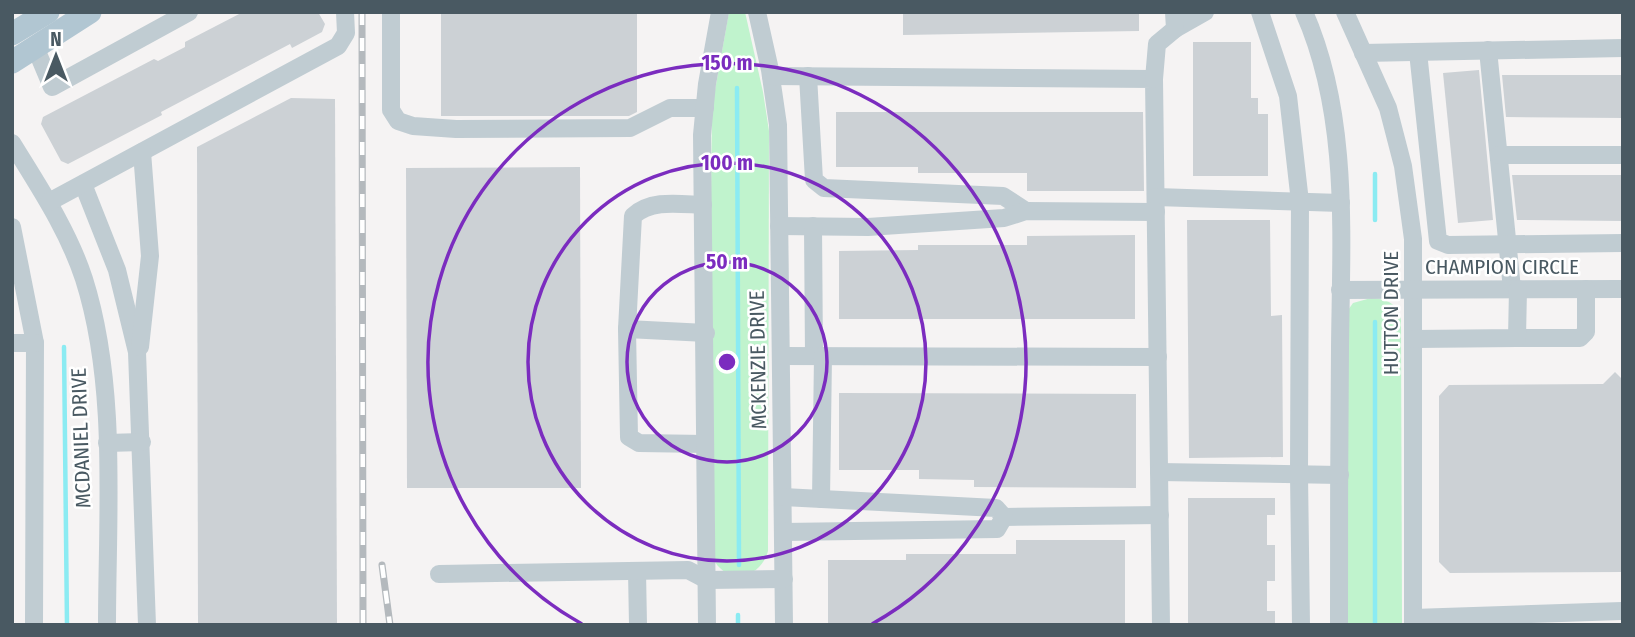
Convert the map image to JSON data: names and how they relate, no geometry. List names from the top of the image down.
{
  "streets": {
    "street": [
      "CHAMPION CIRCLE",
      "HUTTON DRIVE",
      "MCKENZIE DRIVE",
      "MCDANIEL DRIVE"
    ]
  },
  "crossings": [
    ["CHAMPION CIRCLE", "HUTTON DRIVE"]
  ],
  "north": "top",
  "rings": ["150 m", "100 m", "50 m"]
}
